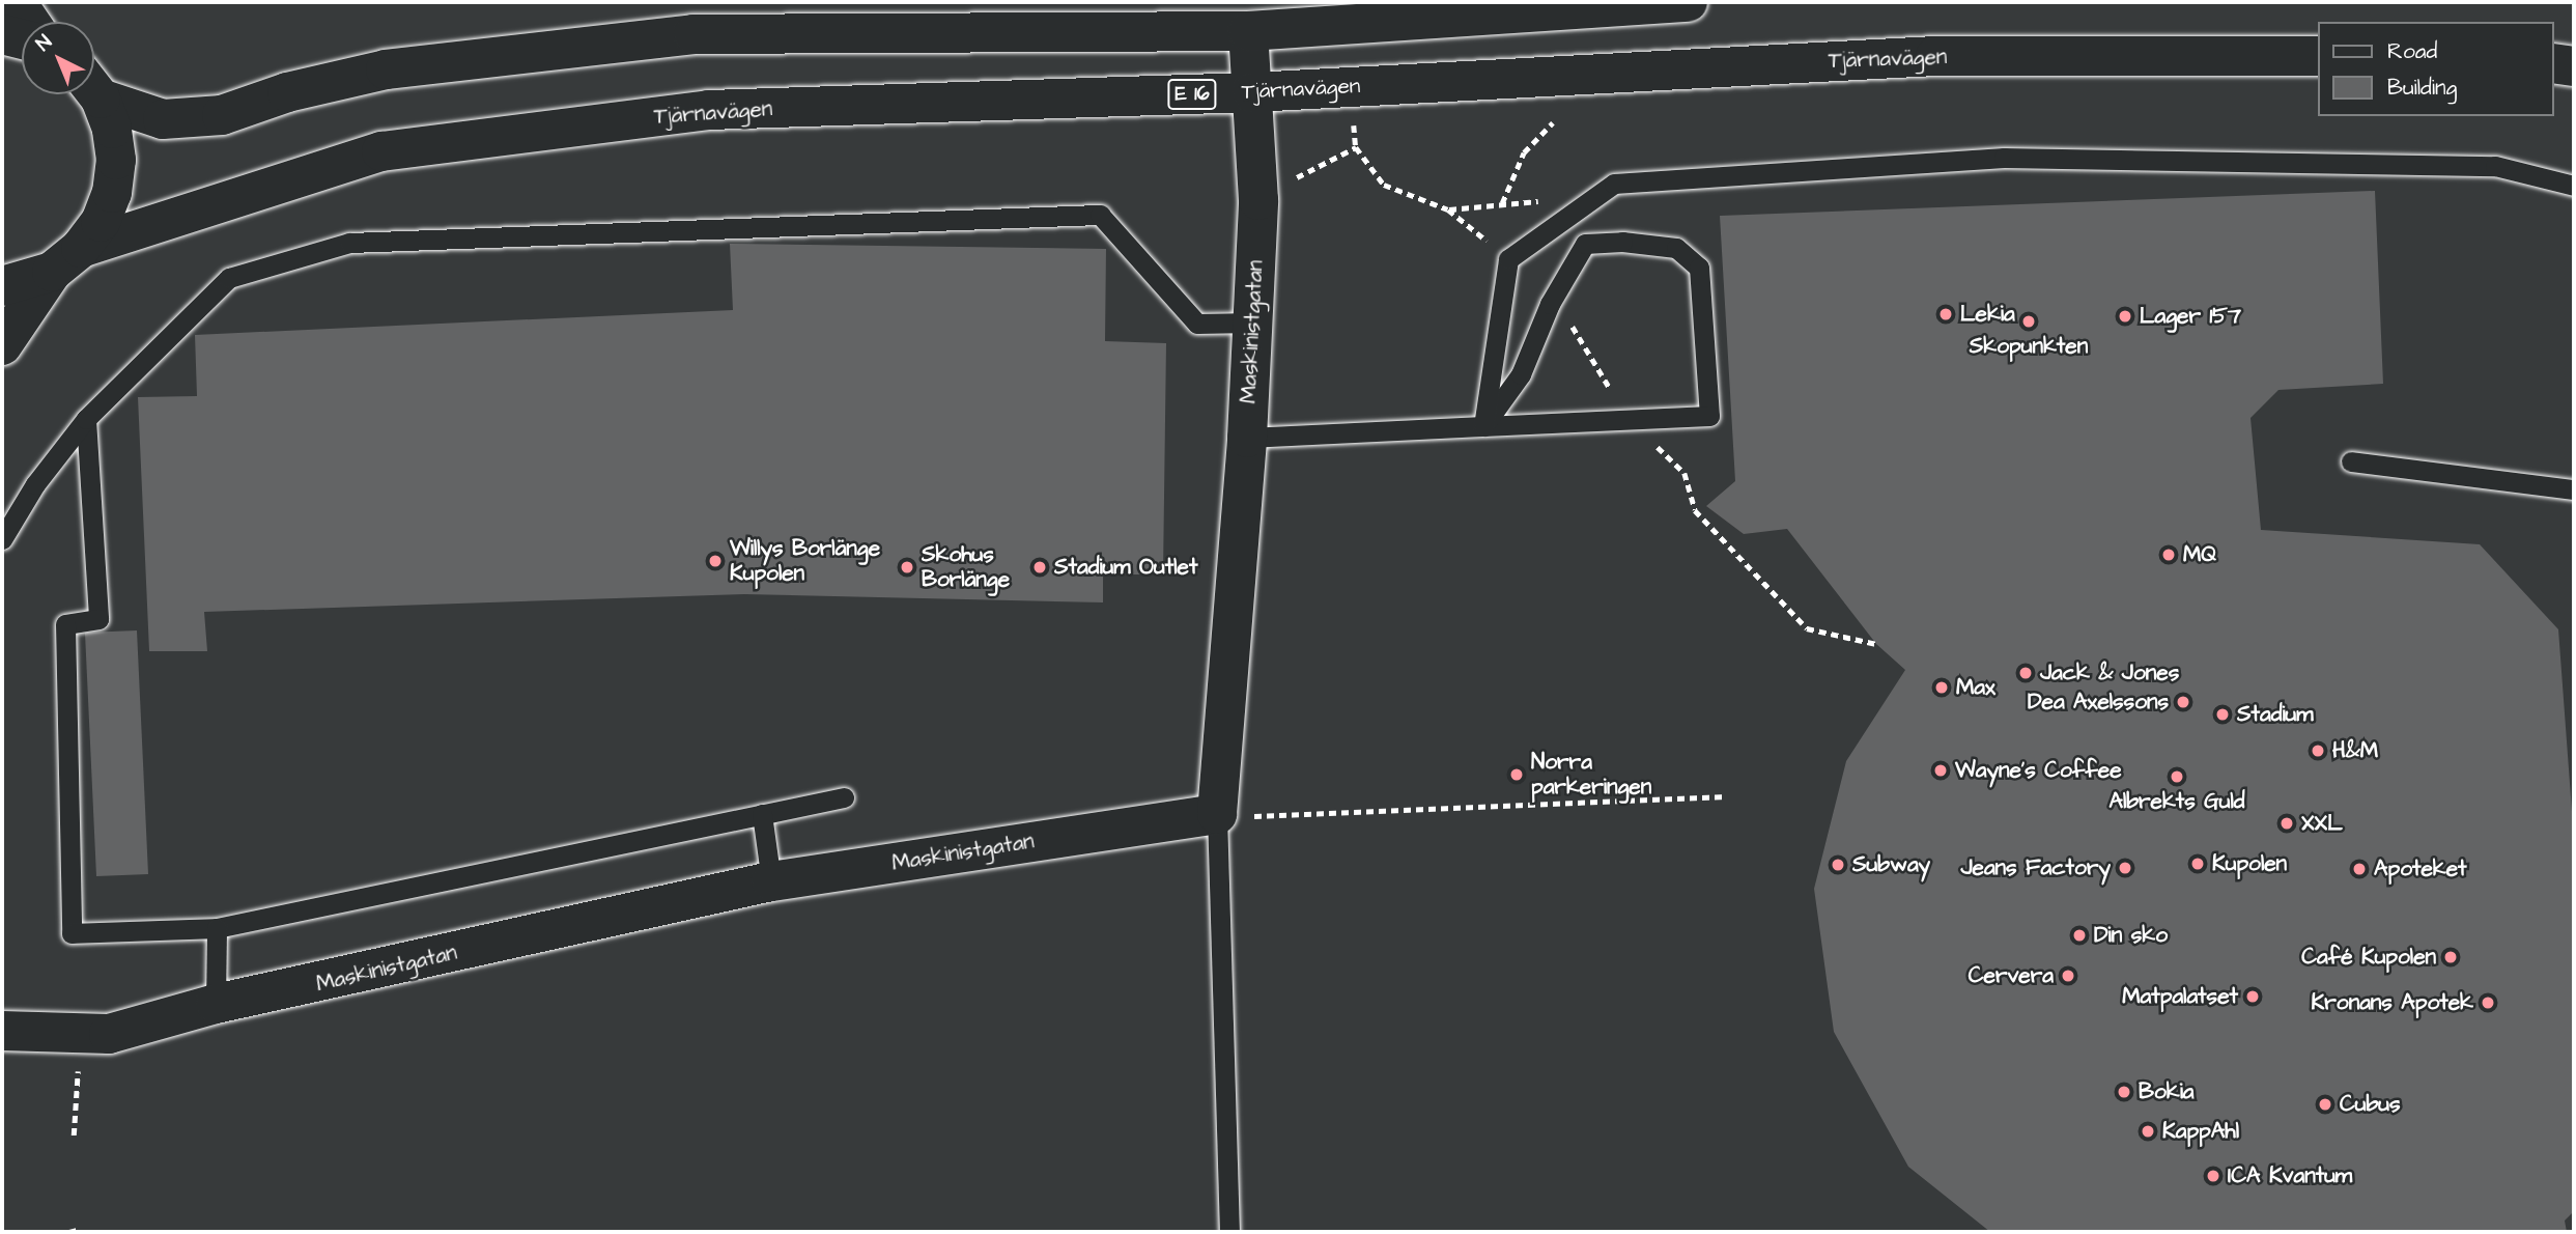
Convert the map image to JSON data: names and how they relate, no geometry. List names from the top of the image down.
{
  "streets": {
    "main road": ["Tjärnavägen", "E 16", "Maskinistgatan"]
  },
  "crossings": [
    ["Tjärnavägen", "Maskinistgatan"]
  ],
  "places": [
    "Lekia",
    "Lager 157",
    "Skopunkten",
    "MQ",
    "Willys Borlänge Kupolen",
    "Skohus Borlänge",
    "Stadium Outlet",
    "Jack & Jones",
    "Max",
    "Dea Axelssons",
    "Stadium",
    "H&M",
    "Wayne's Coffee",
    "Norra parkeringen",
    "Albrekts Guld",
    "XXL",
    "Kupolen",
    "Subway",
    "Jeans Factory",
    "Apoteket",
    "Din sko",
    "Café Kupolen",
    "Cervera",
    "Matpalatset",
    "Kronans Apotek",
    "Bokia",
    "Cubus",
    "KappAhl",
    "ICA Kvantum"
  ],
  "legend": ["Road", "Building"],
  "north": "top left"
}
